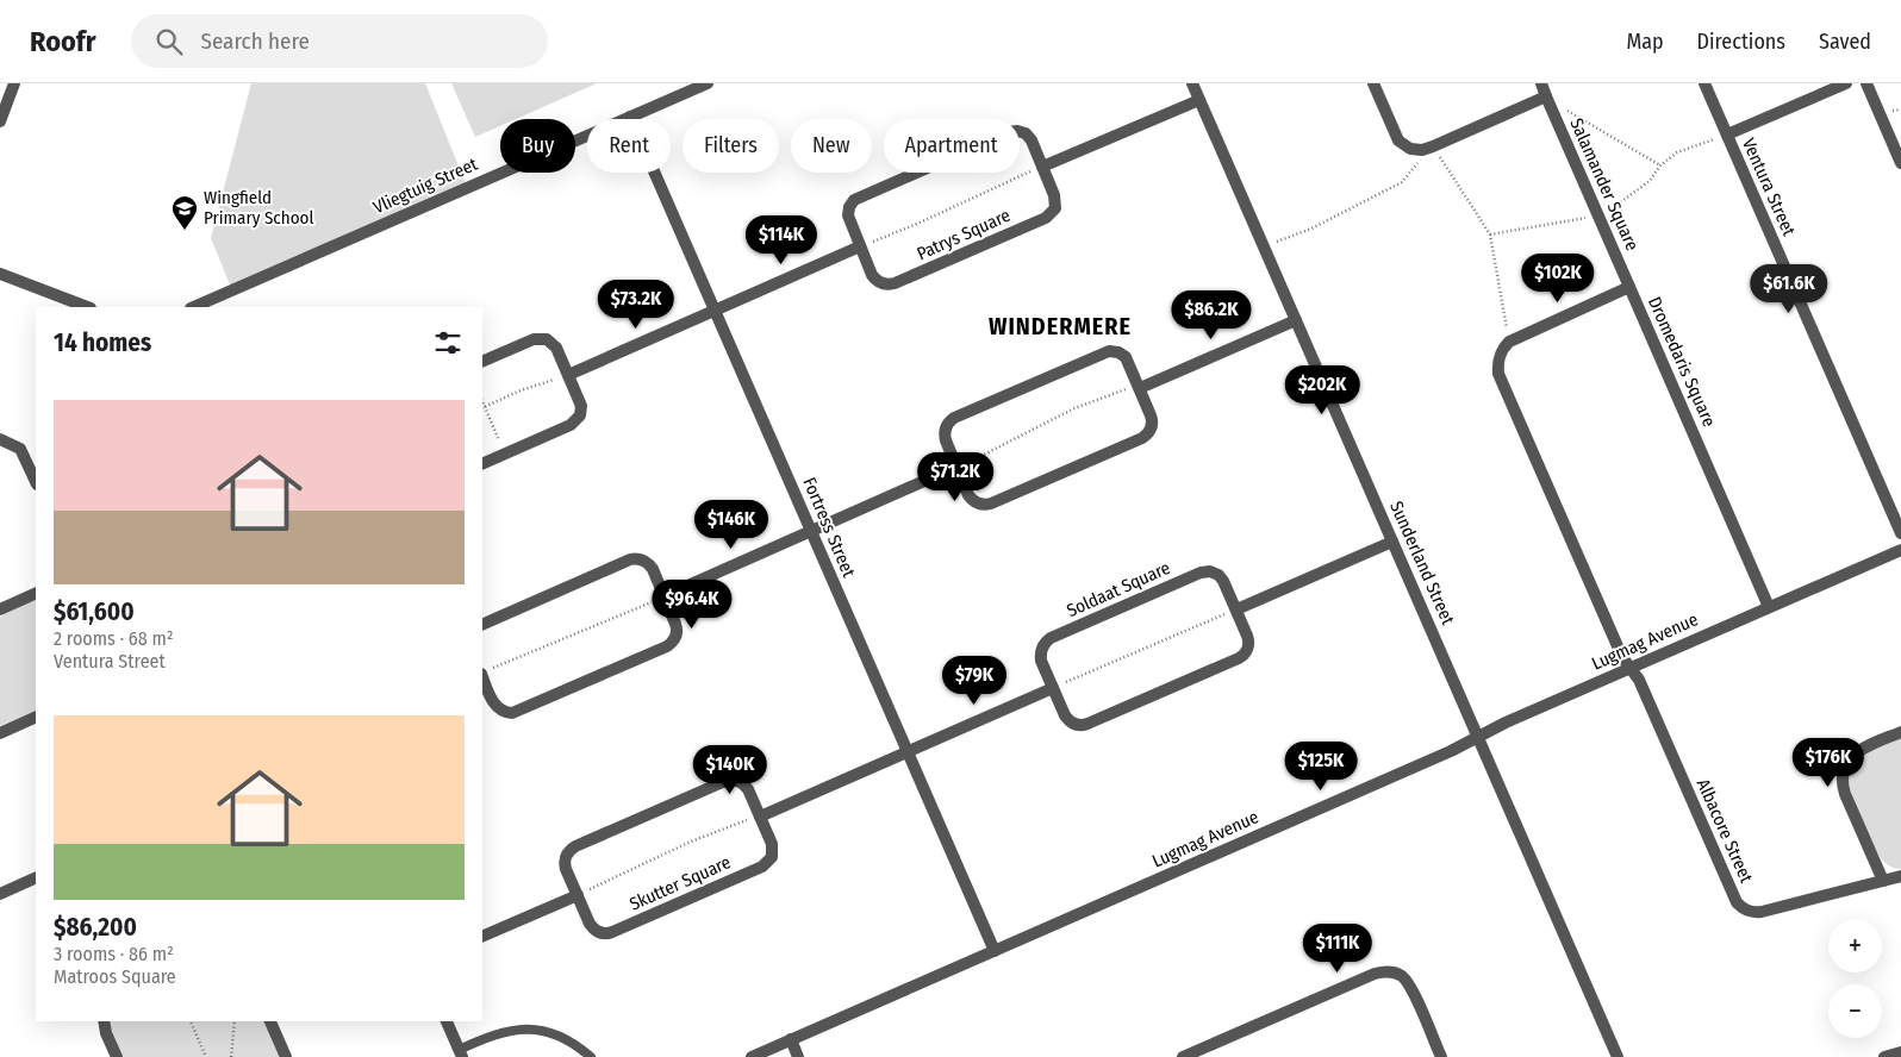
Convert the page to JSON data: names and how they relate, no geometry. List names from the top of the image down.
{
  "streets": {
    "street": [
      "Salamander Square",
      "Vliegtuig Street",
      "Ventura Street",
      "Patrys Square",
      "Dromedaris Square",
      "Fortress Street",
      "Sunderland Street",
      "Soldaat Square",
      "Lugmag Avenue",
      "Albacore Street",
      "Skutter Square"
    ]
  },
  "crossings": [
    ["Salamander Square", "Dromedaris Square"],
    ["Vliegtuig Street", "Fortress Street"],
    ["Dromedaris Square", "Lugmag Avenue"],
    ["Fortress Street", "Lugmag Avenue"],
    ["Sunderland Street", "Lugmag Avenue"],
    ["Lugmag Avenue", "Albacore Street"]
  ],
  "districts": ["WINDERMERE"],
  "places": {
    "school or university": ["Wingfield Primary School"]
  },
  "page": {
    "header": "Roofr",
    "search": "Search here",
    "nav": ["Map", "Directions", "Saved"],
    "chip": [
      "Buy",
      "Rent",
      "Filters",
      "New",
      "Apartment"
    ],
    "price": [
      "$114K",
      "$102K",
      "$61.6K",
      "$73.2K",
      "$86.2K",
      "$202K",
      "$71.2K",
      "$146K",
      "$96.4K",
      "$79K",
      "$176K",
      "$125K",
      "$140K",
      "$111K"
    ],
    "heading": "14 homes",
    "list": [
      {
        "name": "$61,600",
        "note": "2 rooms · 68 m² · Ventura Street"
      },
      {
        "name": "$86,200",
        "note": "3 rooms · 86 m² · Matroos Square"
      }
    ],
    "map_buttons": ["+", "−"]
  }
}
